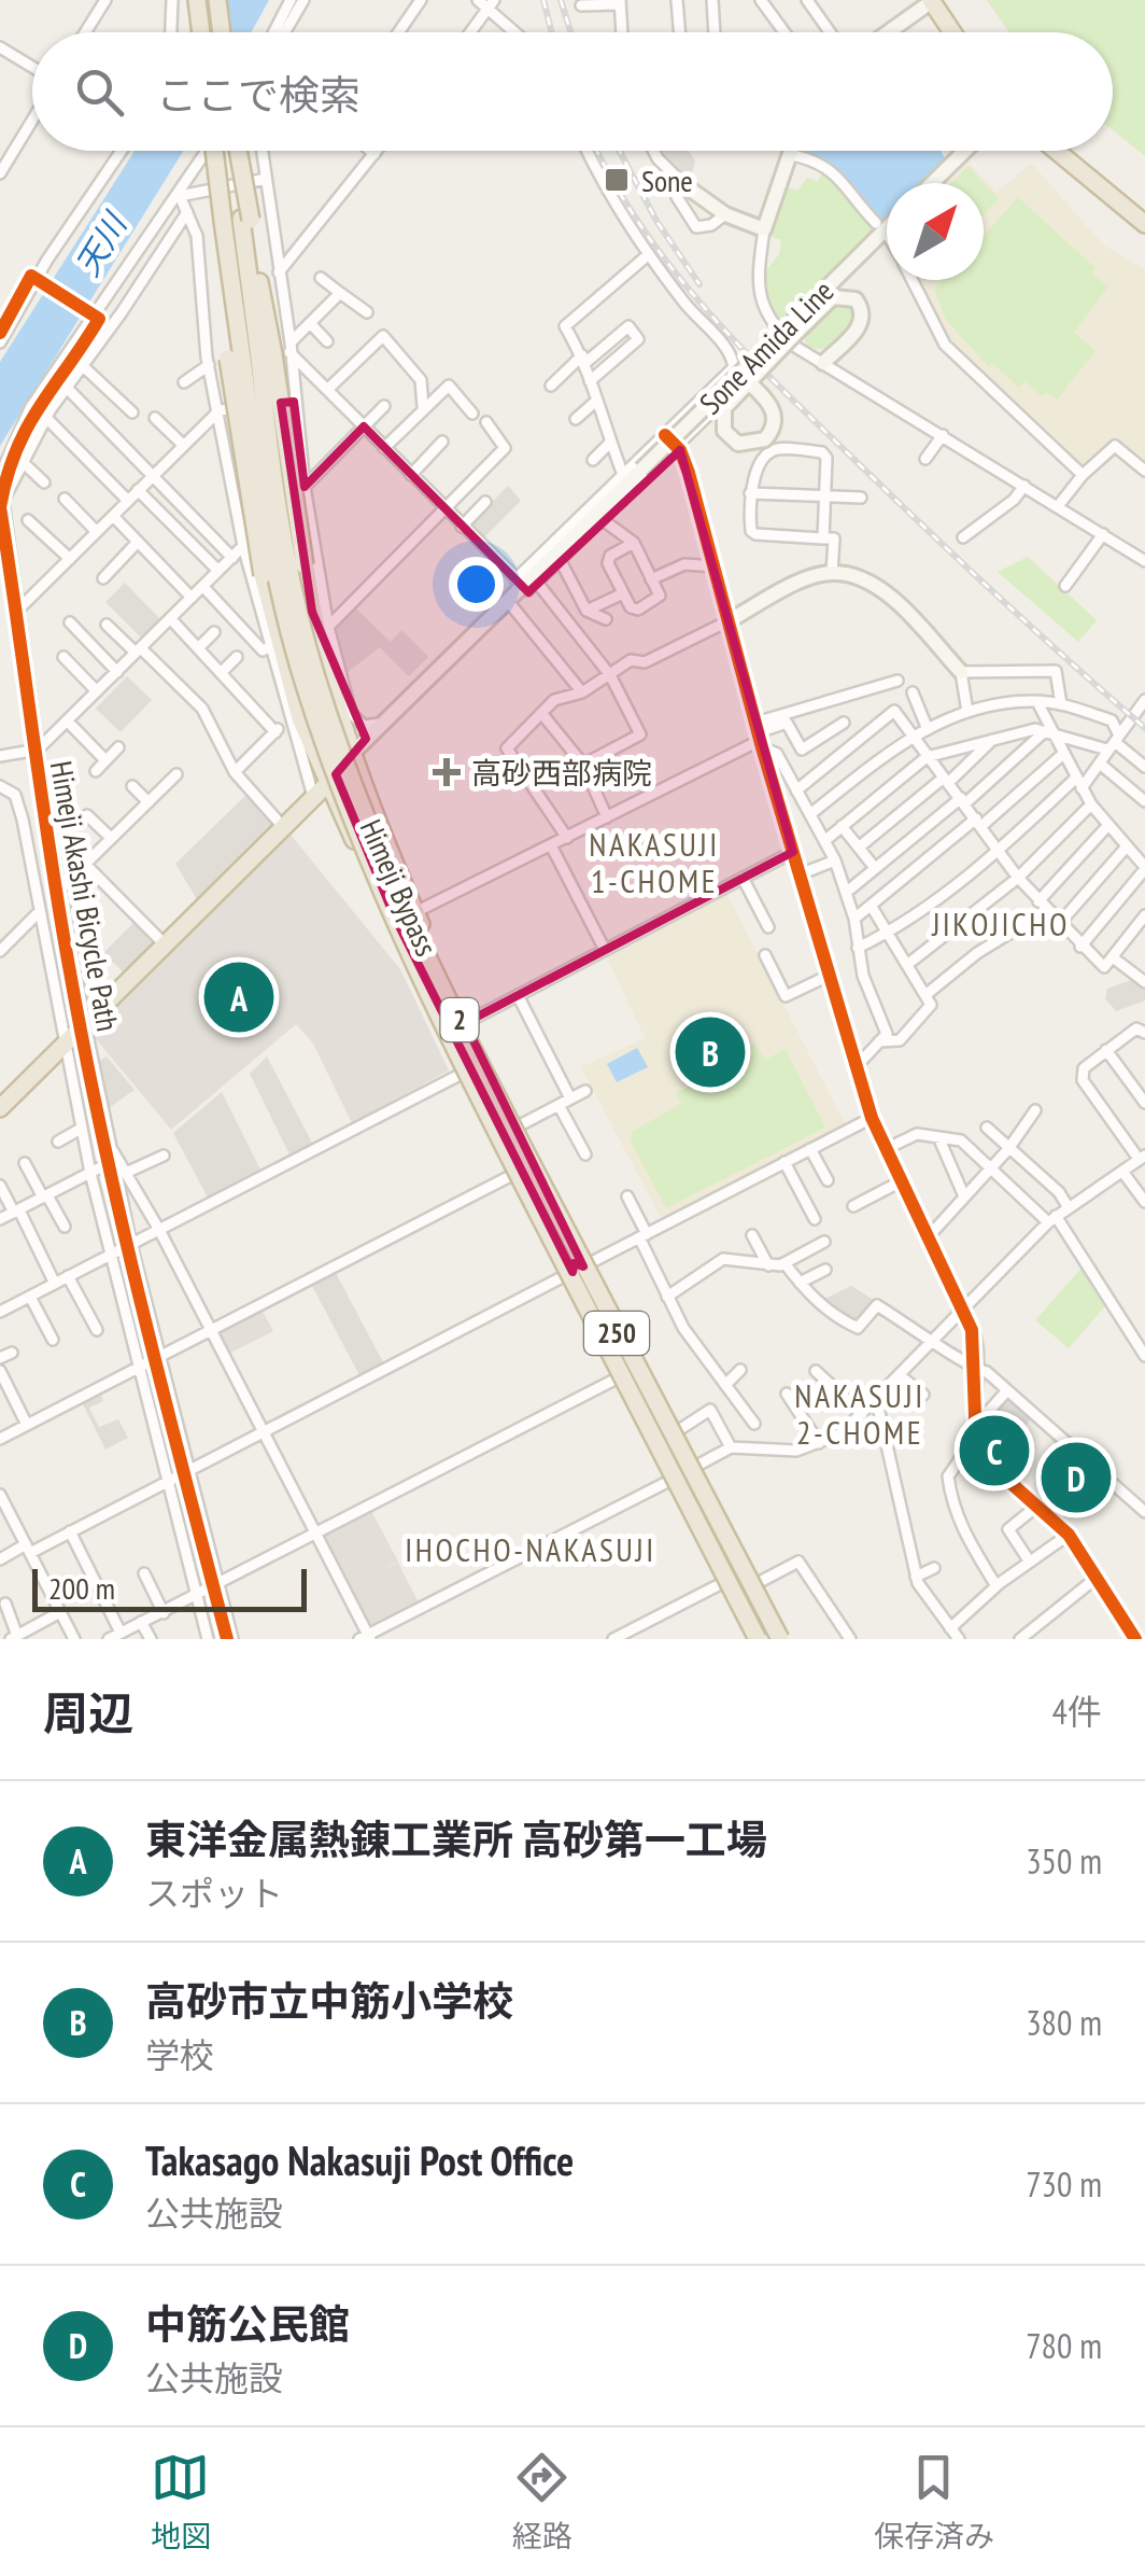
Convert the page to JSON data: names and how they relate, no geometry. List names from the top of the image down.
{
  "streets": {
    "highway": ["Himeji Bypass", "2", "250"],
    "main road": ["Sone Amida Line"],
    "cycle path": ["Himeji Akashi Bicycle Path"]
  },
  "crossings": [
    ["Sone Amida Line", "250"],
    ["Himeji Bypass", "250"]
  ],
  "districts": [
    "NAKASUJI 1-CHOME",
    "JIKOJICHO",
    "NAKASUJI 2-CHOME",
    "IHOCHO-NAKASUJI"
  ],
  "water": ["天川"],
  "places": {
    "transit": ["Sone"],
    "health": ["高砂西部病院"]
  },
  "scale_bar": "200 m",
  "north": "top right",
  "page": {
    "search": "ここで検索",
    "pins": [
      "A",
      "B",
      "C",
      "D"
    ],
    "scale": "200 m",
    "heading": ["周辺", "4件"],
    "list": [
      {
        "mark": "A",
        "name": "東洋金属熱錬工業所 高砂第一工場",
        "note": "スポット",
        "value": "350 m"
      },
      {
        "mark": "B",
        "name": "高砂市立中筋小学校",
        "note": "学校",
        "value": "380 m"
      },
      {
        "mark": "C",
        "name": "Takasago Nakasuji Post Office",
        "note": "公共施設",
        "value": "730 m"
      },
      {
        "mark": "D",
        "name": "中筋公民館",
        "note": "公共施設",
        "value": "780 m"
      }
    ],
    "nav": ["地図", "経路", "保存済み"]
  }
}
